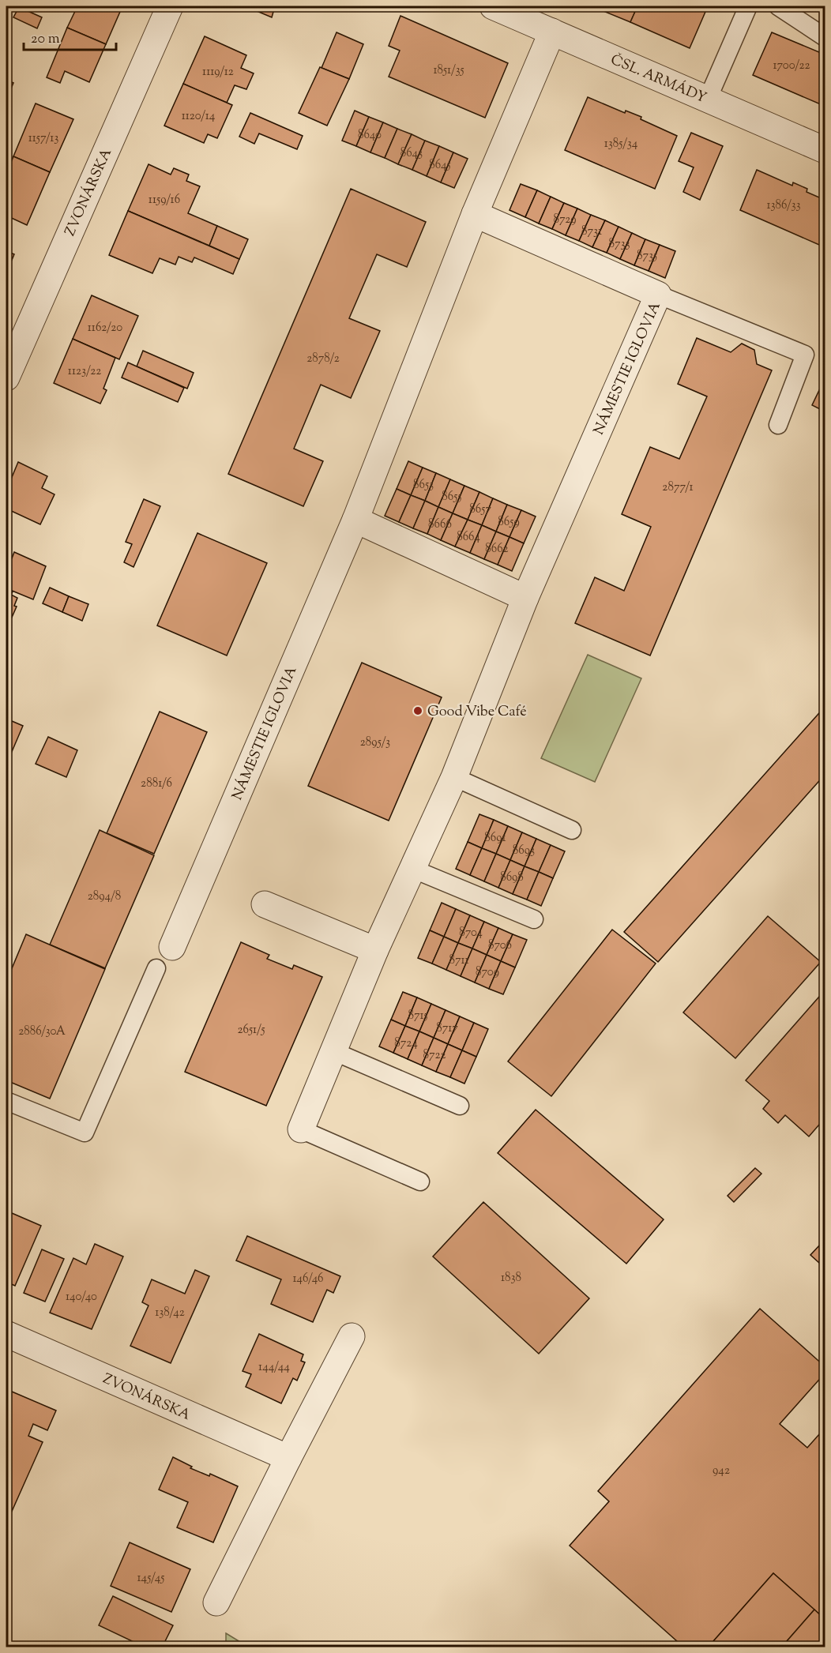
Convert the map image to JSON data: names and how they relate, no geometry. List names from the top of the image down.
{
  "streets": {
    "street": ["ČSL. ARMÁDY", "ZVONÁRSKA", "NÁMESTIE IGLOVIA"]
  },
  "crossings": [
    ["ČSL. ARMÁDY", "NÁMESTIE IGLOVIA"]
  ],
  "places": ["Good Vibe Café"],
  "house_numbers": [
    "1700/22",
    "1851/35",
    "1119/12",
    "1120/14",
    "8640",
    "1157/13",
    "1385/34",
    "8643",
    "8645",
    "1159/16",
    "1386/33",
    "8729",
    "8731",
    "8733",
    "8735",
    "1162/20",
    "2878/2",
    "1123/22",
    "8653",
    "2877/1",
    "8655",
    "8657",
    "8659",
    "8666",
    "8664",
    "8662",
    "2895/3",
    "2881/6",
    "8691",
    "8693",
    "8698",
    "2894/8",
    "8704",
    "8706",
    "8711",
    "8709",
    "8715",
    "8717",
    "2651/5",
    "2886/30A",
    "8724",
    "8722",
    "1838",
    "146/46",
    "140/40",
    "138/42",
    "144/44",
    "942",
    "145/45"
  ],
  "scale_bar": "20 m"
}
